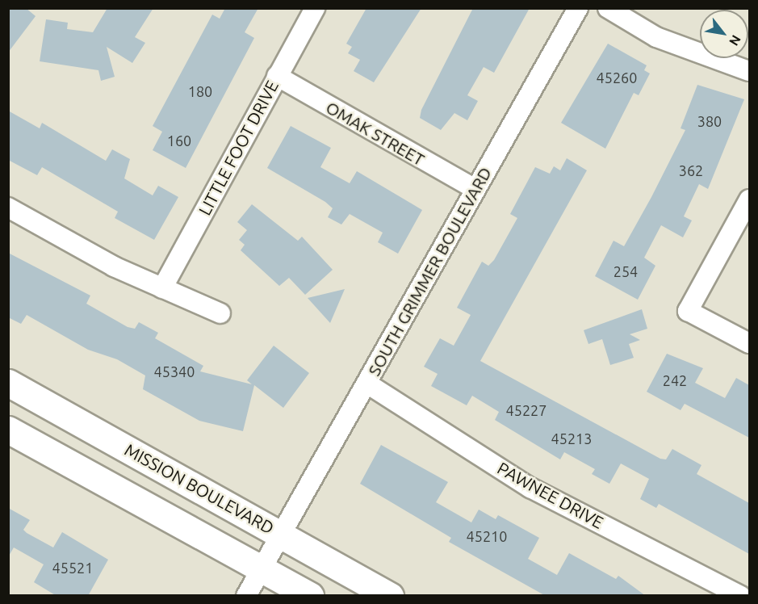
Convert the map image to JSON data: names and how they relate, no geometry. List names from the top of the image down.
{
  "streets": {
    "main road": ["MISSION BOULEVARD"],
    "street": [
      "OMAK STREET",
      "LITTLE FOOT DRIVE",
      "SOUTH GRIMMER BOULEVARD",
      "PAWNEE DRIVE"
    ]
  },
  "crossings": [
    ["OMAK STREET", "LITTLE FOOT DRIVE"],
    ["OMAK STREET", "SOUTH GRIMMER BOULEVARD"],
    ["SOUTH GRIMMER BOULEVARD", "MISSION BOULEVARD"],
    ["SOUTH GRIMMER BOULEVARD", "PAWNEE DRIVE"]
  ],
  "house_numbers": [
    "45260",
    "180",
    "380",
    "160",
    "362",
    "254",
    "45340",
    "242",
    "45227",
    "45213",
    "45210",
    "45521"
  ],
  "north": "bottom right"
}
